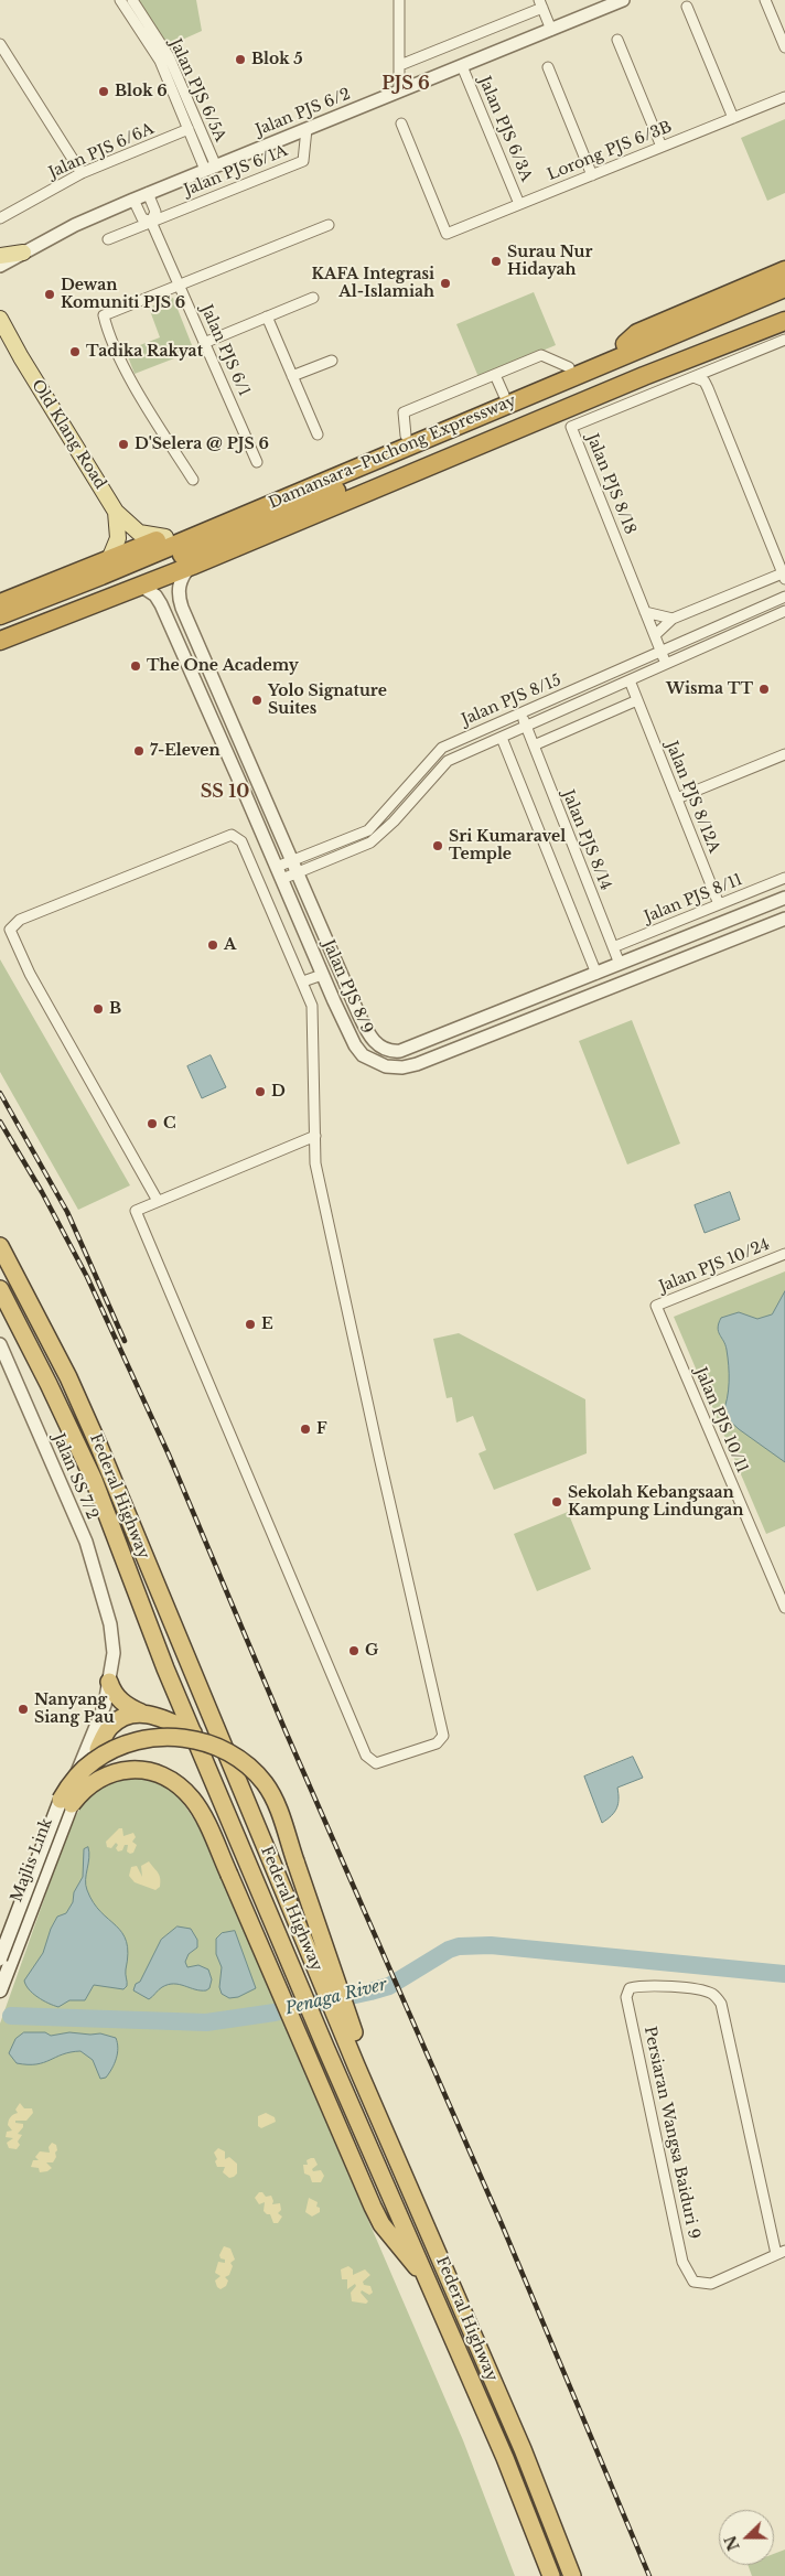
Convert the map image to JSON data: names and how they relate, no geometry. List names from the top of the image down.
{
  "streets": {
    "highway": ["Damansara–Puchong Expressway", "Federal Highway"],
    "main road": ["Old Klang Road", "Majlis Link"],
    "street": [
      "Jalan PJS 6/5A",
      "Jalan PJS 6/2",
      "Jalan PJS 6/3A",
      "Jalan PJS 6/6A",
      "Lorong PJS 6/3B",
      "Jalan PJS 6/1A",
      "Jalan PJS 6/1",
      "Jalan PJS 8/18",
      "Jalan PJS 8/15",
      "Jalan PJS 8/12A",
      "Jalan PJS 8/14",
      "Jalan PJS 8/11",
      "Jalan PJS 8/9",
      "Jalan PJS 10/24",
      "Jalan PJS 10/11",
      "Jalan SS 7/2",
      "Persiaran Wangsa Baiduri 9"
    ]
  },
  "crossings": [
    ["Jalan PJS 6/5A", "Jalan PJS 6/2"],
    ["Jalan PJS 6/5A", "Jalan PJS 6/6A"],
    ["Jalan PJS 6/2", "Jalan PJS 6/3A"],
    ["Jalan PJS 6/2", "Jalan PJS 6/1A"],
    ["Jalan PJS 6/2", "Jalan PJS 6/1"],
    ["Jalan PJS 6/3A", "Lorong PJS 6/3B"],
    ["Jalan PJS 6/1A", "Jalan PJS 6/1"],
    ["Jalan PJS 8/18", "Jalan PJS 8/15"],
    ["Jalan PJS 8/15", "Jalan PJS 8/12A"],
    ["Jalan PJS 8/15", "Jalan PJS 8/14"],
    ["Jalan PJS 8/15", "Jalan PJS 8/9"],
    ["Jalan PJS 8/12A", "Jalan PJS 8/11"],
    ["Jalan PJS 8/14", "Jalan PJS 8/11"],
    ["Jalan PJS 10/24", "Jalan PJS 10/11"]
  ],
  "districts": ["PJS 6", "SS 10"],
  "water": ["Penaga River"],
  "places": [
    "Blok 5",
    "Blok 6",
    "Surau Nur Hidayah",
    "KAFA Integrasi Al-Islamiah",
    "Dewan Komuniti PJS 6",
    "Tadika Rakyat",
    "D'Selera @ PJS 6",
    "The One Academy",
    "Wisma TT",
    "Yolo Signature Suites",
    "7-Eleven",
    "Sri Kumaravel Temple",
    "A",
    "B",
    "D",
    "C",
    "E",
    "F",
    "Sekolah Kebangsaan Kampung Lindungan",
    "G",
    "Nanyang Siang Pau"
  ],
  "north": "left"
}
